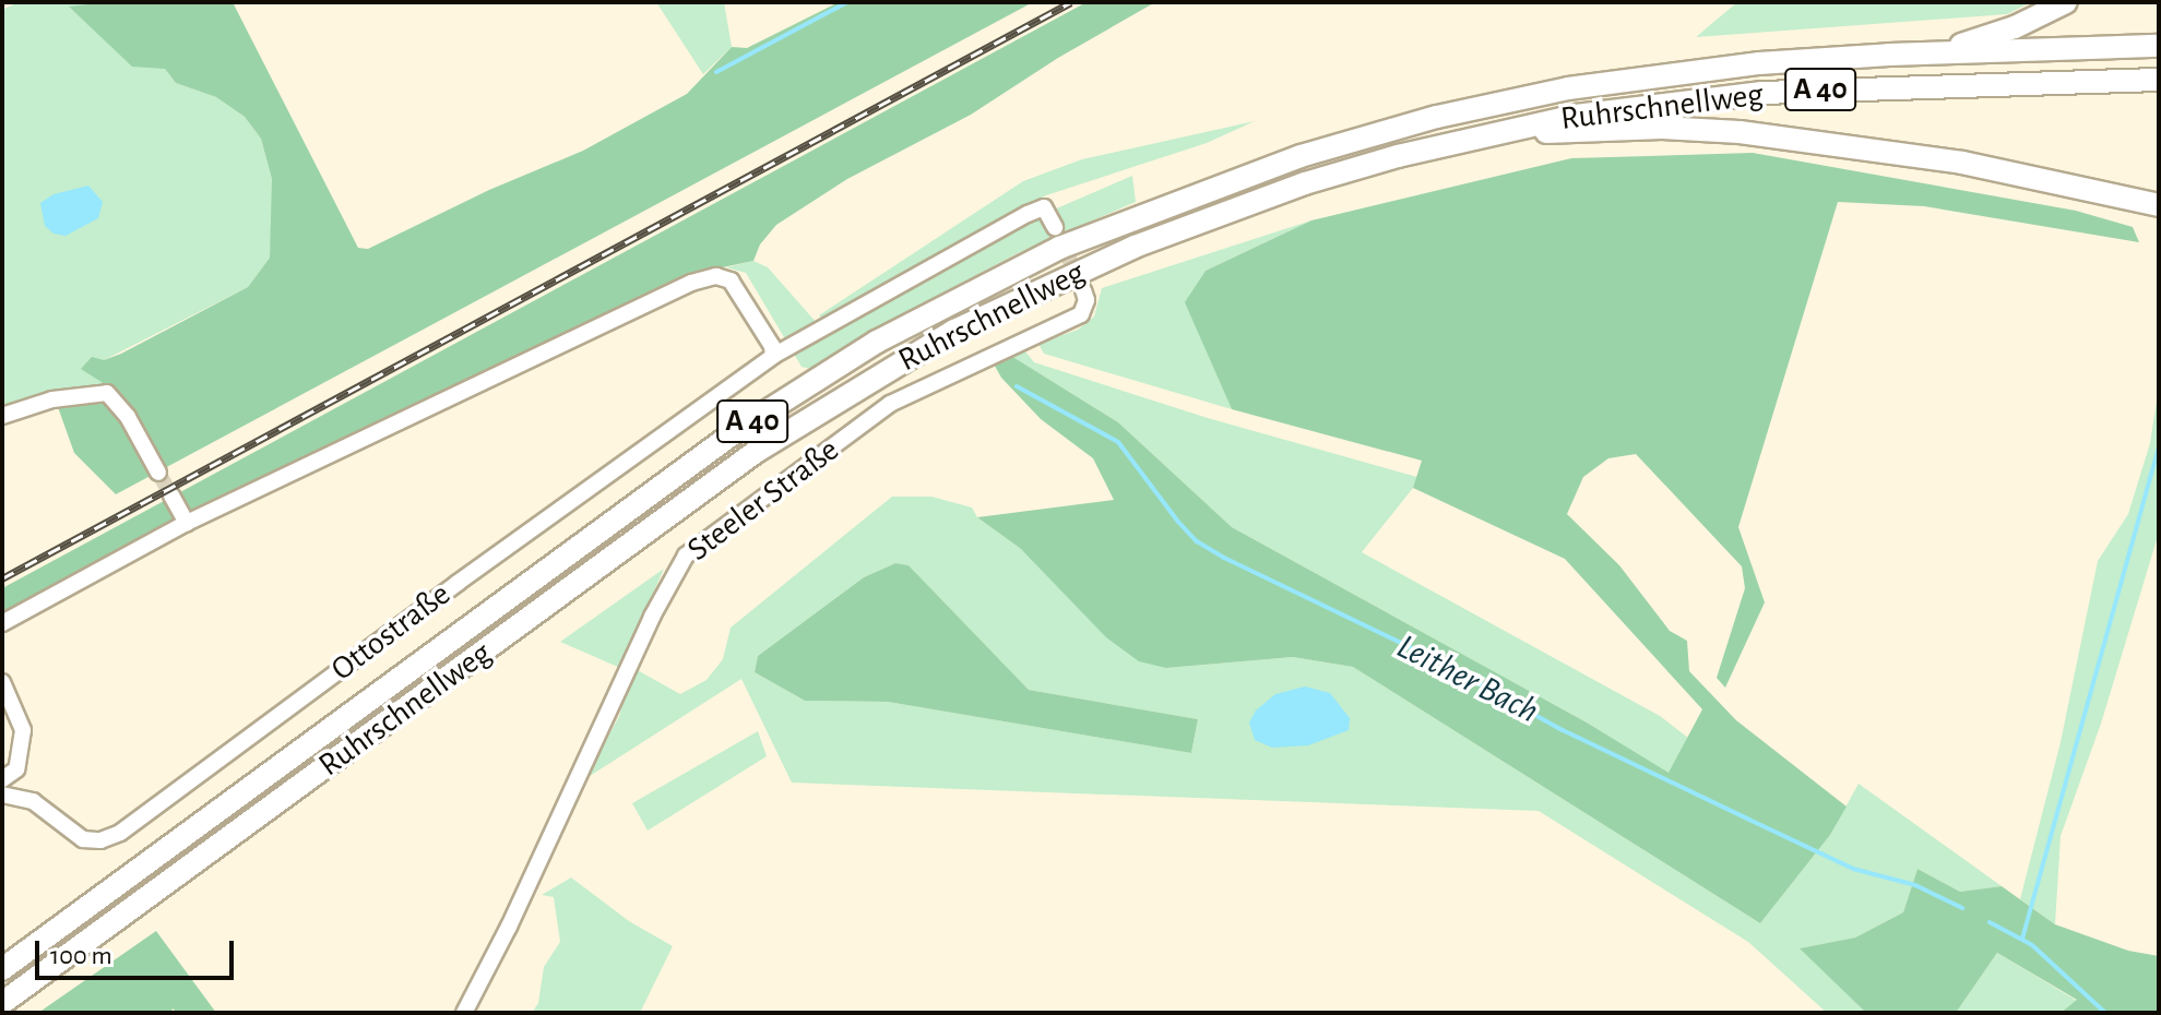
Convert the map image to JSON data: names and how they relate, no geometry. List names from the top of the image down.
{
  "streets": {
    "highway": ["A 40", "Ruhrschnellweg"],
    "street": ["Steeler Straße", "Ottostraße"]
  },
  "water": ["Leither Bach"],
  "scale_bar": "100 m"
}
